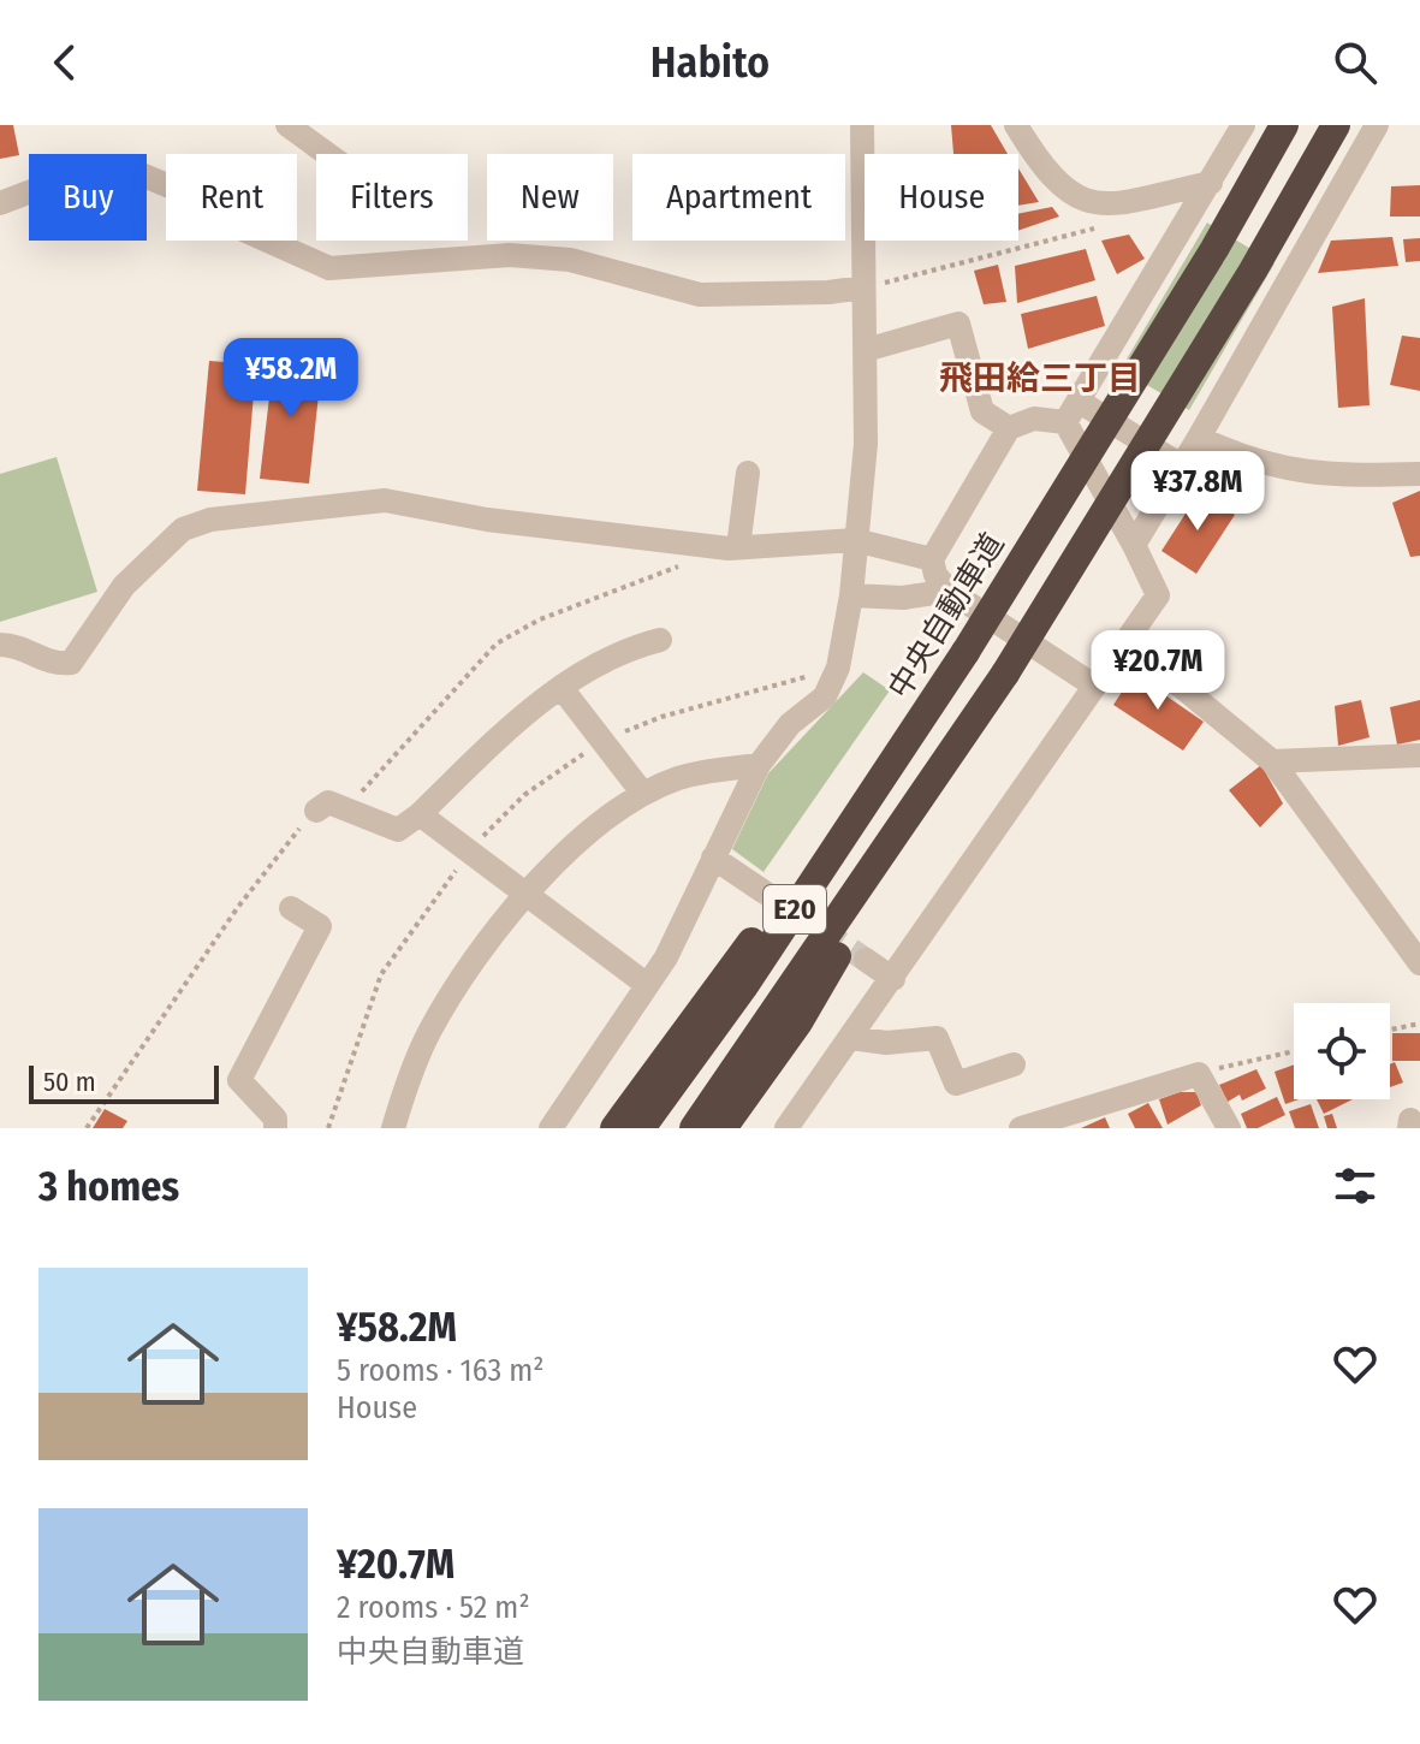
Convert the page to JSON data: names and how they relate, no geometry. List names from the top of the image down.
{
  "streets": {
    "highway": ["中央自動車道", "E20"]
  },
  "districts": ["飛田給三丁目"],
  "scale_bar": "50 m",
  "page": {
    "header": "Habito",
    "chip": [
      "Buy",
      "Rent",
      "Filters",
      "New",
      "Apartment",
      "House"
    ],
    "price": ["¥58.2M", "¥37.8M", "¥20.7M"],
    "scale": "50 m",
    "heading": "3 homes",
    "list": [
      {
        "name": "¥58.2M",
        "note": "5 rooms · 163 m² · House"
      },
      {
        "name": "¥20.7M",
        "note": "2 rooms · 52 m² · 中央自動車道"
      }
    ]
  }
}
